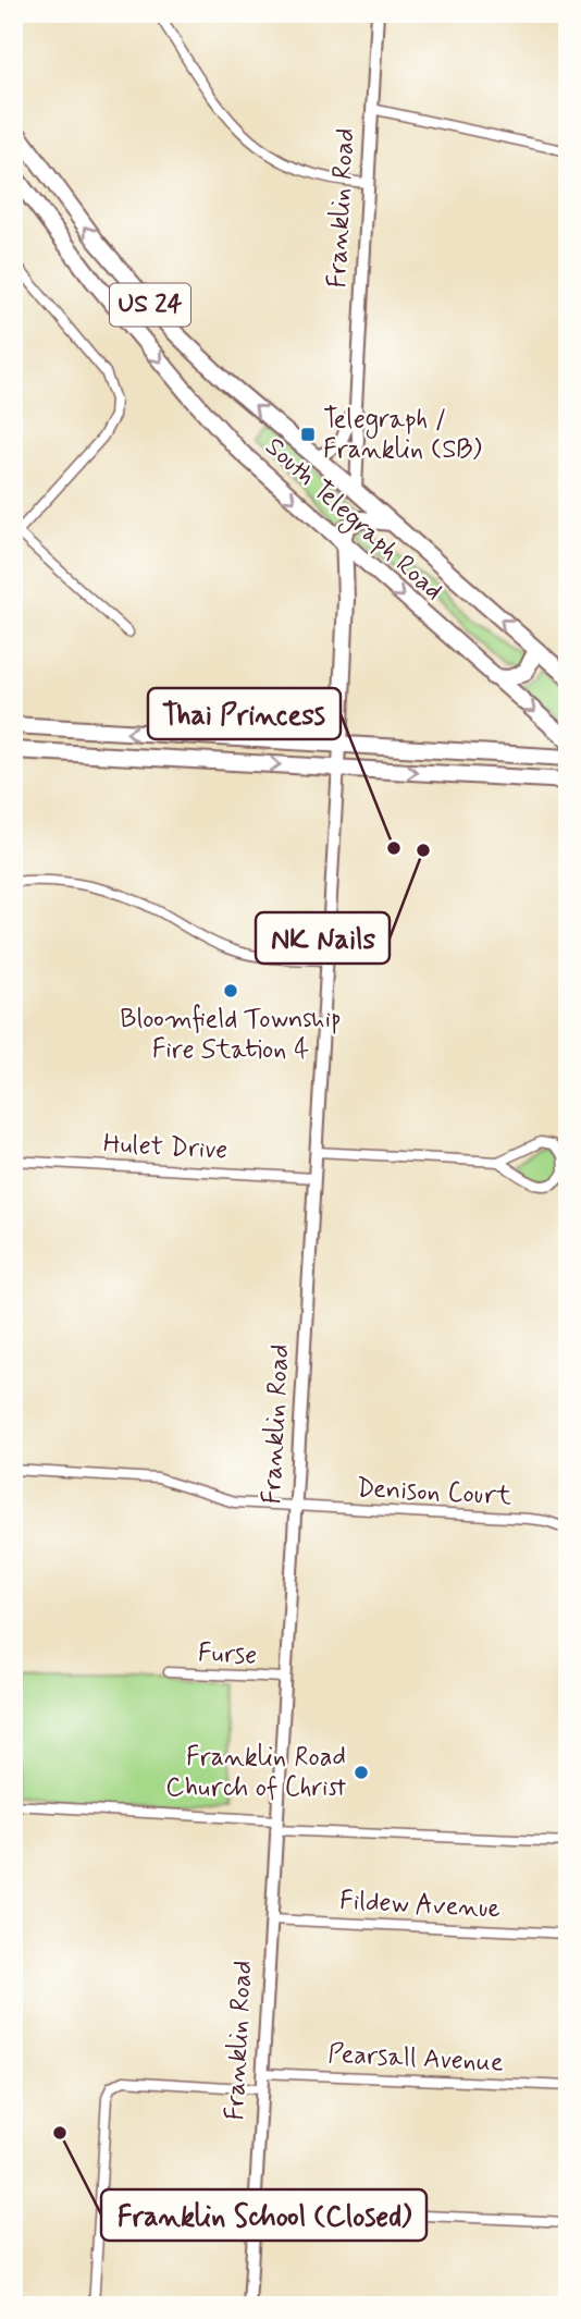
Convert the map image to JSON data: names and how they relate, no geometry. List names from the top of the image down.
{
  "streets": {
    "highway": ["Franklin Road", "US 24", "South Telegraph Road"],
    "street": [
      "Hulet Drive",
      "Denison Court",
      "Furse",
      "Fildew Avenue",
      "Pearsall Avenue"
    ]
  },
  "crossings": [
    ["Franklin Road", "South Telegraph Road"],
    ["Franklin Road", "Hulet Drive"],
    ["Franklin Road", "Denison Court"],
    ["Franklin Road", "Furse"],
    ["Franklin Road", "Fildew Avenue"],
    ["Franklin Road", "Pearsall Avenue"]
  ],
  "places": {
    "transit": ["Telegraph / Franklin (SB)"],
    "other": [
      "Thai Princess",
      "NK Nails",
      "Bloomfield Township Fire Station 4",
      "Franklin Road Church of Christ",
      "Franklin School (Closed)"
    ]
  }
}
